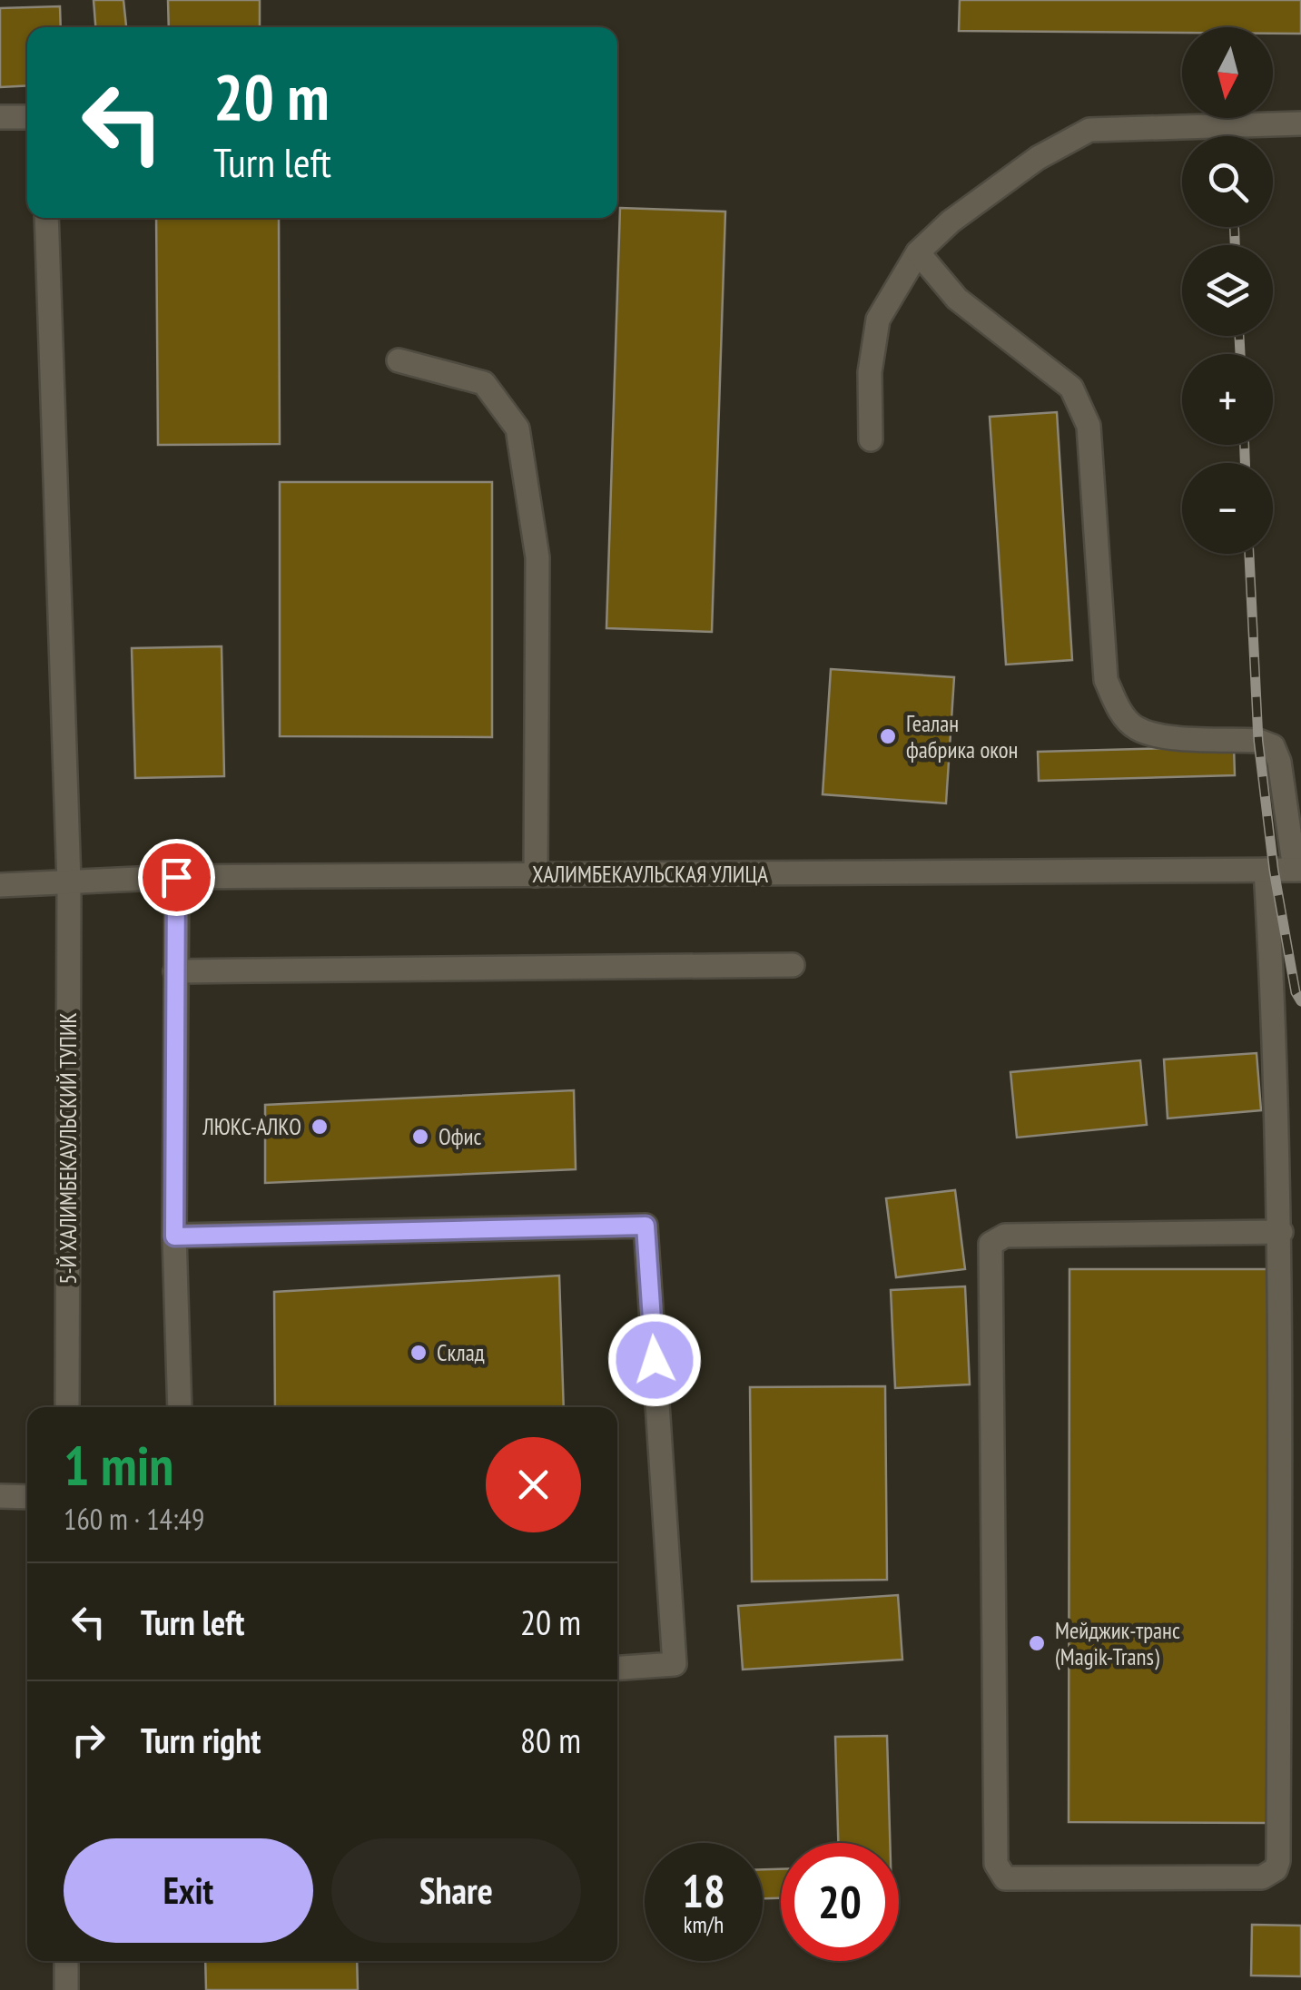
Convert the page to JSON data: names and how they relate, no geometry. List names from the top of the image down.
{
  "streets": {
    "street": ["ХАЛИМБЕКАУЛЬСКАЯ УЛИЦА", "5-Й ХАЛИМБЕКАУЛЬСКИЙ ТУПИК"]
  },
  "crossings": [
    ["ХАЛИМБЕКАУЛЬСКАЯ УЛИЦА", "5-Й ХАЛИМБЕКАУЛЬСКИЙ ТУПИК"]
  ],
  "places": [
    "Геалан фабрика окон",
    "ЛЮКС-АЛКО",
    "Офис",
    "Склад",
    "Мейджик-транс (Magik-Trans)"
  ],
  "north": "bottom",
  "page": {
    "map_buttons": ["+", "−"],
    "turn": ["20 m", "Turn left"],
    "heading": ["1 min", "160 m · 14:49"],
    "list": [
      {
        "name": "Turn left",
        "value": "20 m"
      },
      {
        "name": "Turn right",
        "value": "80 m"
      }
    ],
    "buttons": ["Exit", "Share"],
    "speed": "18 km/h",
    "limit": "20"
  }
}
